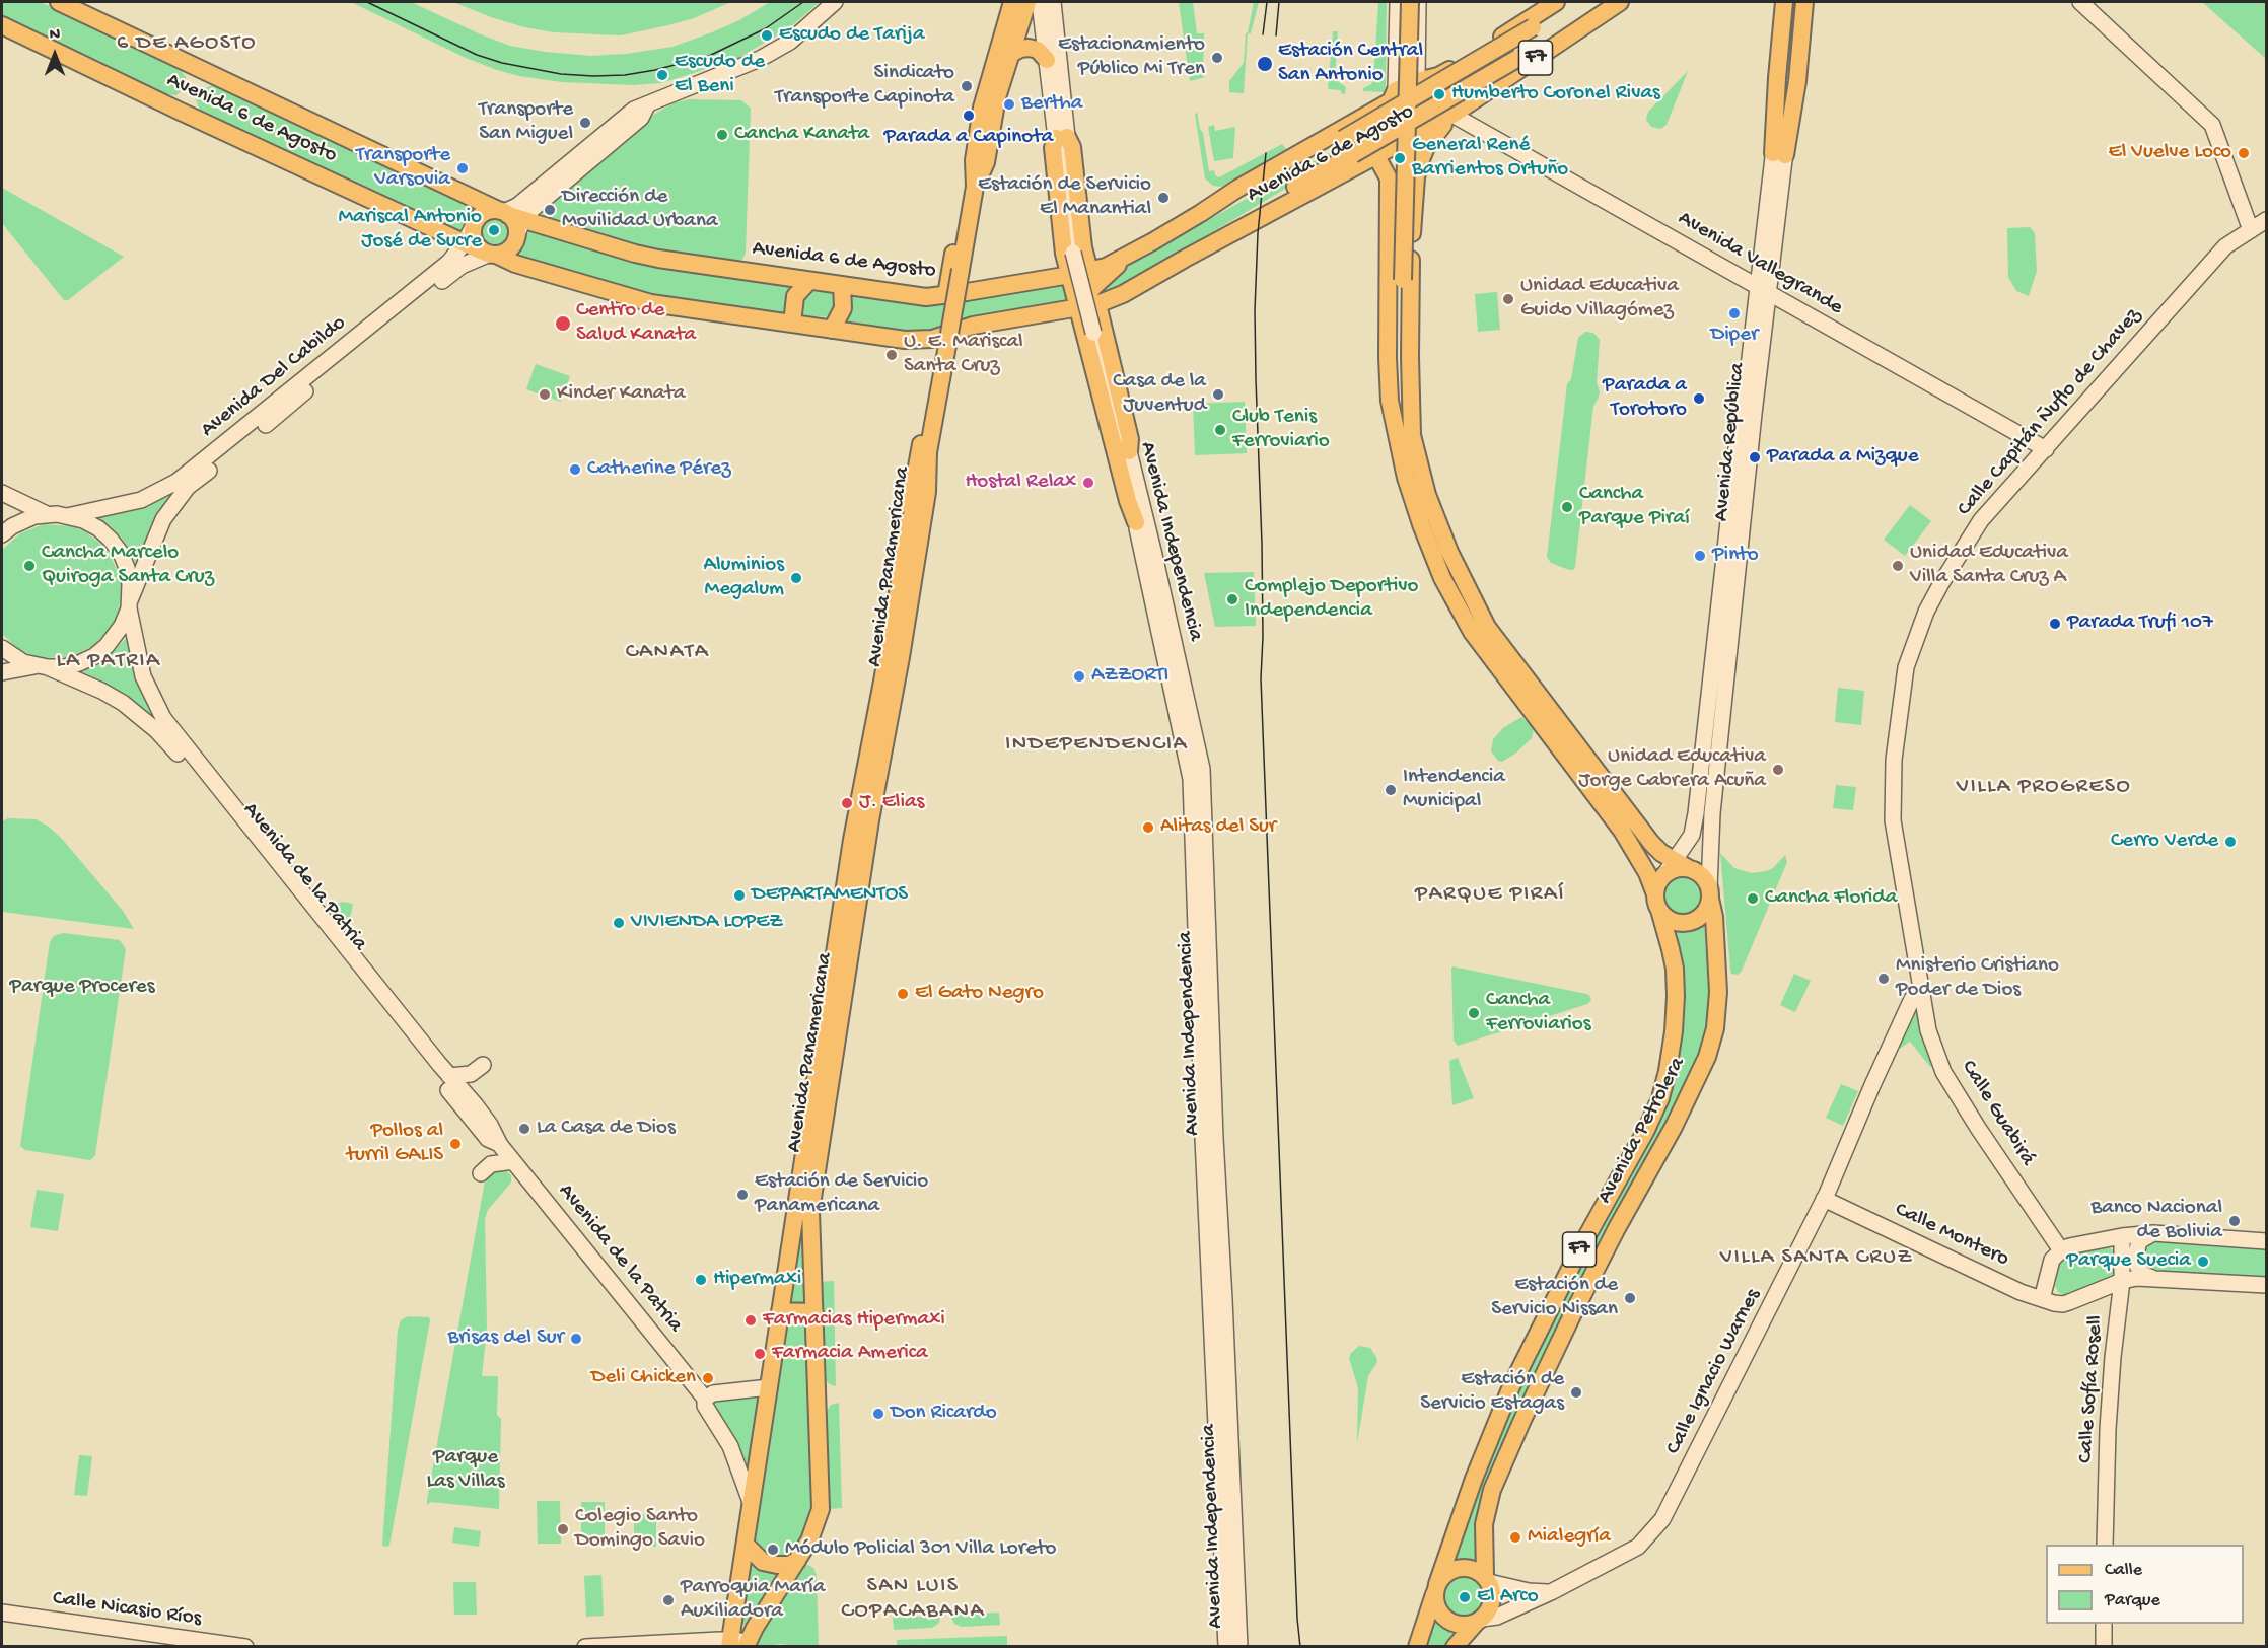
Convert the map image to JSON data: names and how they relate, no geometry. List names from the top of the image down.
{
  "streets": {
    "main road": [
      "F7",
      "Avenida 6 de Agosto",
      "Avenida Vallegrande",
      "Avenida Del Cabildo",
      "Calle Capitán Ñuflo de Chavez",
      "Avenida República",
      "Avenida Independencia",
      "Avenida Panamericana",
      "Avenida de la Patria",
      "Calle Guabirá",
      "Avenida Petrolera",
      "Calle Montero",
      "Calle Ignacio Warnes",
      "Calle Sofía Rosell",
      "Calle Nicasio Ríos"
    ]
  },
  "crossings": [
    ["F7", "Avenida República"],
    ["F7", "Avenida Petrolera"],
    ["F7", "Calle Ignacio Warnes"],
    ["Avenida 6 de Agosto", "Avenida Vallegrande"],
    ["Avenida 6 de Agosto", "Avenida Del Cabildo"],
    ["Avenida Vallegrande", "Calle Capitán Ñuflo de Chavez"],
    ["Avenida Vallegrande", "Avenida República"],
    ["Avenida Del Cabildo", "Avenida de la Patria"],
    ["Calle Capitán Ñuflo de Chavez", "Calle Guabirá"],
    ["Calle Capitán Ñuflo de Chavez", "Calle Ignacio Warnes"],
    ["Avenida República", "Avenida Petrolera"],
    ["Avenida Panamericana", "Avenida de la Patria"],
    ["Calle Guabirá", "Calle Ignacio Warnes"],
    ["Avenida Petrolera", "Calle Ignacio Warnes"],
    ["Calle Montero", "Calle Ignacio Warnes"],
    ["Calle Montero", "Calle Sofía Rosell"]
  ],
  "districts": [
    "6 DE AGOSTO",
    "CANATA",
    "LA PATRIA",
    "INDEPENDENCIA",
    "VILLA PROGRESO",
    "PARQUE PIRAÍ",
    "VILLA SANTA CRUZ",
    "SAN LUIS COPACABANA"
  ],
  "parks": ["Parque Proceres", "Parque Las Villas"],
  "places": [
    "Escudo de Tarija",
    "Estacionamiento Público Mi Tren",
    "Estación Central San Antonio",
    "Escudo de El Beni",
    "Sindicato Transporte Capinota",
    "Humberto Coronel Rivas",
    "Bertha",
    "Parada a Capinota",
    "Transporte San Miguel",
    "Cancha Kanata",
    "El Vuelve Loco",
    "General René Barrientos Ortuño",
    "Transporte Varsovia",
    "Estación de Servicio El Manantial",
    "Dirección de Movilidad Urbana",
    "Mariscal Antonio José de Sucre",
    "Unidad Educativa Guido Villagómez",
    "Diper",
    "Centro de Salud Kanata",
    "U. E. Mariscal Santa Cruz",
    "Kinder Kanata",
    "Casa de la Juventud",
    "Parada a Torotoro",
    "Club Tenis Ferroviario",
    "Parada a Mizque",
    "Catherine Pérez",
    "Hostal Relax",
    "Cancha Parque Piraí",
    "Pinto",
    "Cancha Marcelo Quiroga Santa Cruz",
    "Unidad Educativa Villa Santa Cruz A",
    "Aluminios Megalum",
    "Complejo Deportivo Independencia",
    "Parada Trufi 107",
    "AZZORTI",
    "Unidad Educativa Jorge Cabrera Acuña",
    "Intendencia Municipal",
    "J. Elias",
    "Alitas del Sur",
    "Cerro Verde",
    "DEPARTAMENTOS",
    "Cancha Florida",
    "VIVIENDA LOPEZ",
    "Mnisterio Cristiano Poder de Dios",
    "El Gato Negro",
    "Cancha Ferroviarios",
    "La Casa de Dios",
    "Pollos al turril GALIS",
    "Estación de Servicio Panamericana",
    "Banco Nacional de Bolivia",
    "Parque Suecia",
    "Hipermaxi",
    "Estación de Servicio Nissan",
    "Farmacias Hipermaxi",
    "Brisas del Sur",
    "Farmacia America",
    "Deli Chicken",
    "Estación de Servicio Estagas",
    "Don Ricardo",
    "Colegio Santo Domingo Savio",
    "Mialegría",
    "Módulo Policial 301 Villa Loreto",
    "El Arco",
    "Parroquia María Auxiliadora"
  ],
  "legend": ["Calle", "Parque"],
  "north": "top"
}
